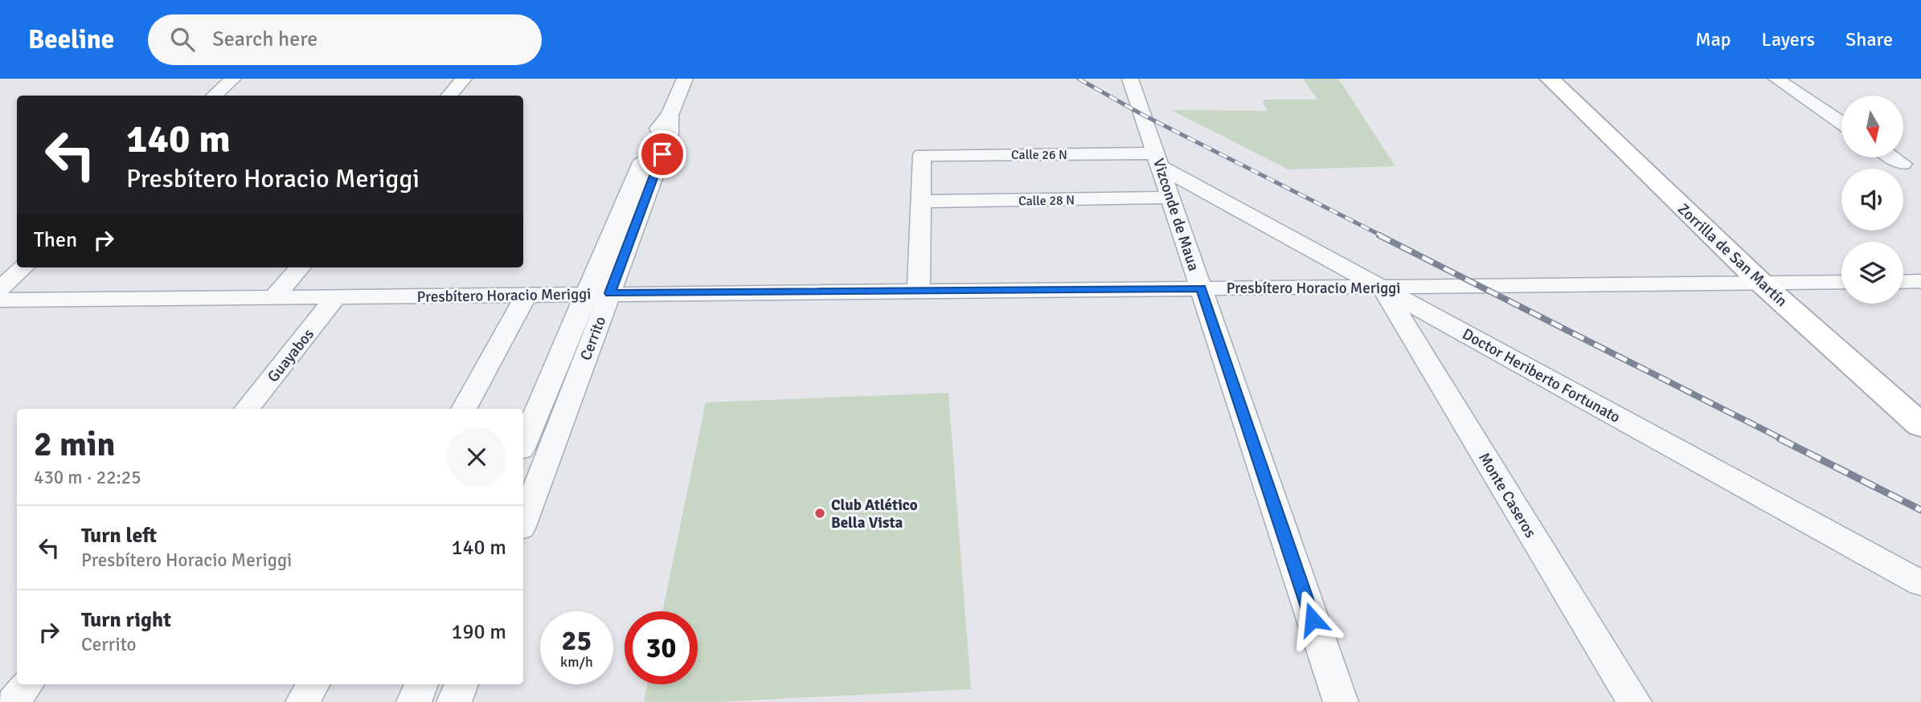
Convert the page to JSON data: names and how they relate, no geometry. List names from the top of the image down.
{
  "streets": {
    "street": [
      "Calle 26 N",
      "Calle 28 N",
      "Vizconde de Maua",
      "Zorrilla de San Martín",
      "Presbítero Horacio Meriggi",
      "Cerrito",
      "Guayabos",
      "Doctor Heriberto Fortunato",
      "Monte Caseros"
    ]
  },
  "crossings": [
    ["Calle 26 N", "Calle 28 N"],
    ["Calle 26 N", "Vizconde de Maua"],
    ["Calle 26 N", "Doctor Heriberto Fortunato"],
    ["Calle 28 N", "Vizconde de Maua"],
    ["Vizconde de Maua", "Presbítero Horacio Meriggi"],
    ["Vizconde de Maua", "Doctor Heriberto Fortunato"],
    ["Zorrilla de San Martín", "Presbítero Horacio Meriggi"],
    ["Presbítero Horacio Meriggi", "Cerrito"],
    ["Presbítero Horacio Meriggi", "Guayabos"],
    ["Presbítero Horacio Meriggi", "Doctor Heriberto Fortunato"],
    ["Presbítero Horacio Meriggi", "Monte Caseros"],
    ["Doctor Heriberto Fortunato", "Monte Caseros"]
  ],
  "places": ["Club Atlético Bella Vista"],
  "north": "bottom",
  "page": {
    "header": "Beeline",
    "search": "Search here",
    "nav": ["Map", "Layers", "Share"],
    "turn": ["140 m", "Presbítero Horacio Meriggi"],
    "then": "Then",
    "heading": ["2 min", "430 m · 22:25"],
    "list": [
      {
        "name": "Turn left",
        "note": "Presbítero Horacio Meriggi",
        "value": "140 m"
      },
      {
        "name": "Turn right",
        "note": "Cerrito",
        "value": "190 m"
      }
    ],
    "speed": "25 km/h",
    "limit": "30"
  }
}
